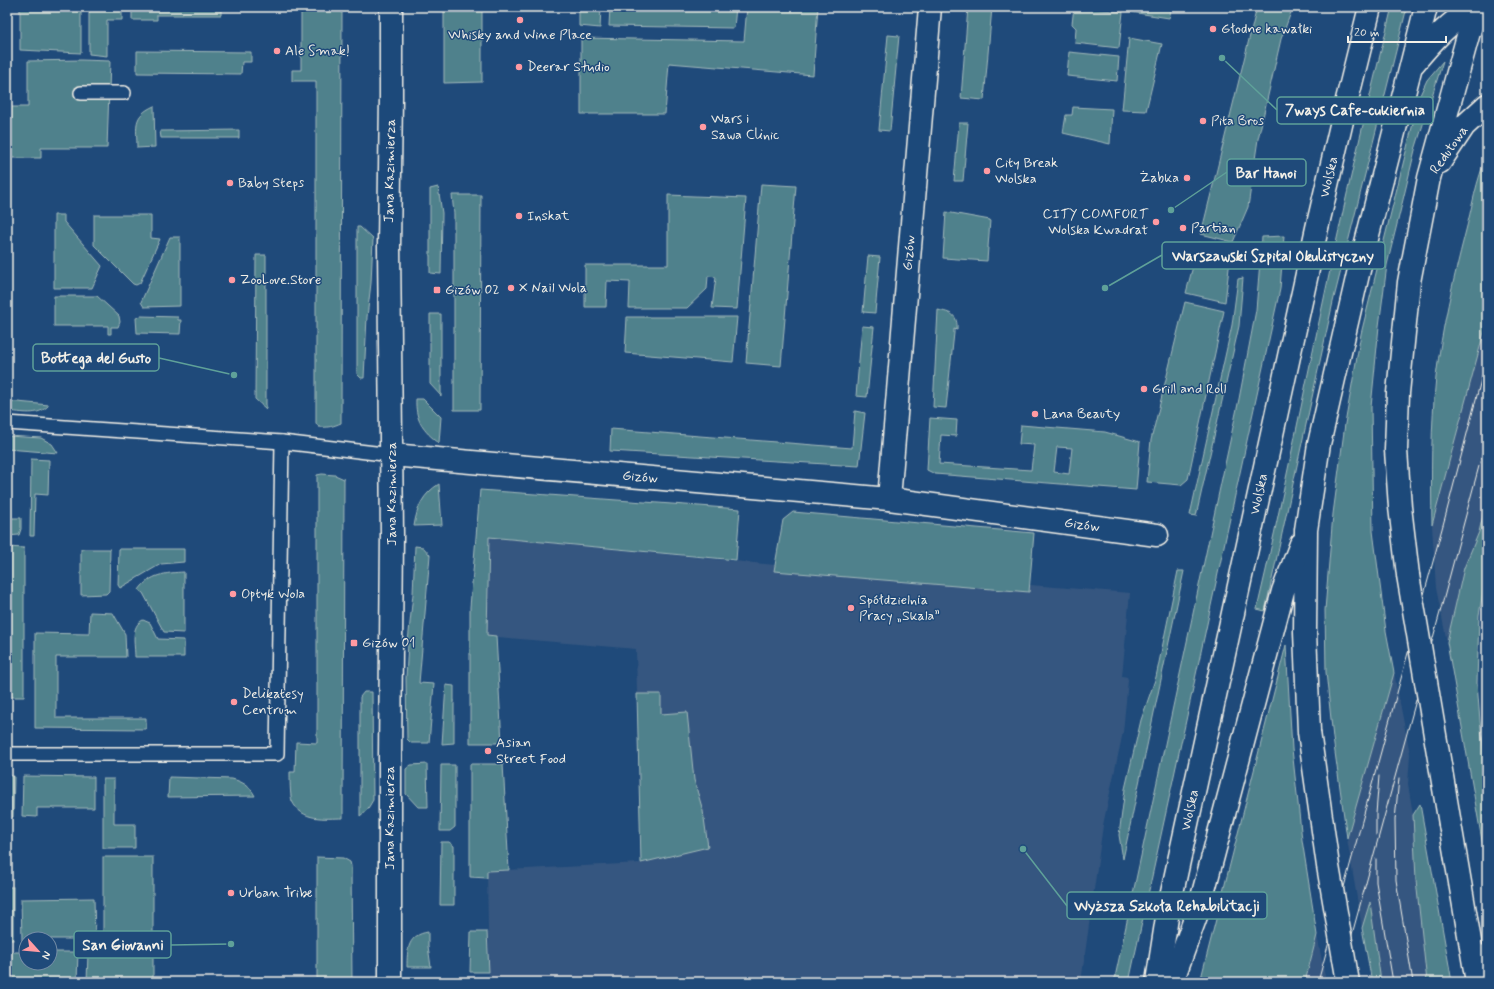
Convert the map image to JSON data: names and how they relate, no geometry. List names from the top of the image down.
{
  "streets": {
    "main road": [
      "Redutowa",
      "Jana Kazimierza",
      "Wolska",
      "Gizów"
    ]
  },
  "crossings": [
    ["Jana Kazimierza", "Gizów"]
  ],
  "places": {
    "other": [
      "Whisky and Wine Place",
      "Głodne kawałki",
      "Ale Smak!",
      "7ways Cafe-cukiernia",
      "Deerar Studio",
      "Pita Bros",
      "Wars i Sawa Clinic",
      "City Break Wolska",
      "Żabka",
      "Baby Steps",
      "Bar Hanoi",
      "Inskat",
      "CITY COMFORT Wolska Kwadrat",
      "Partian",
      "ZooLove.Store",
      "X Nail Wola",
      "Warszawski Szpital Okulistyczny",
      "Bottega del Gusto",
      "Grill and Roll",
      "Lana Beauty",
      "Optyk Wola",
      "Spółdzielnia Pracy „Skala”",
      "Delikatesy Centrum",
      "Asian Street Food",
      "Wyższa Szkoła Rehabilitacji",
      "Urban Tribe",
      "San Giovanni"
    ],
    "transit": ["Gizów 02", "Gizów 01"]
  },
  "scale_bar": "20 m",
  "north": "bottom right"
}
